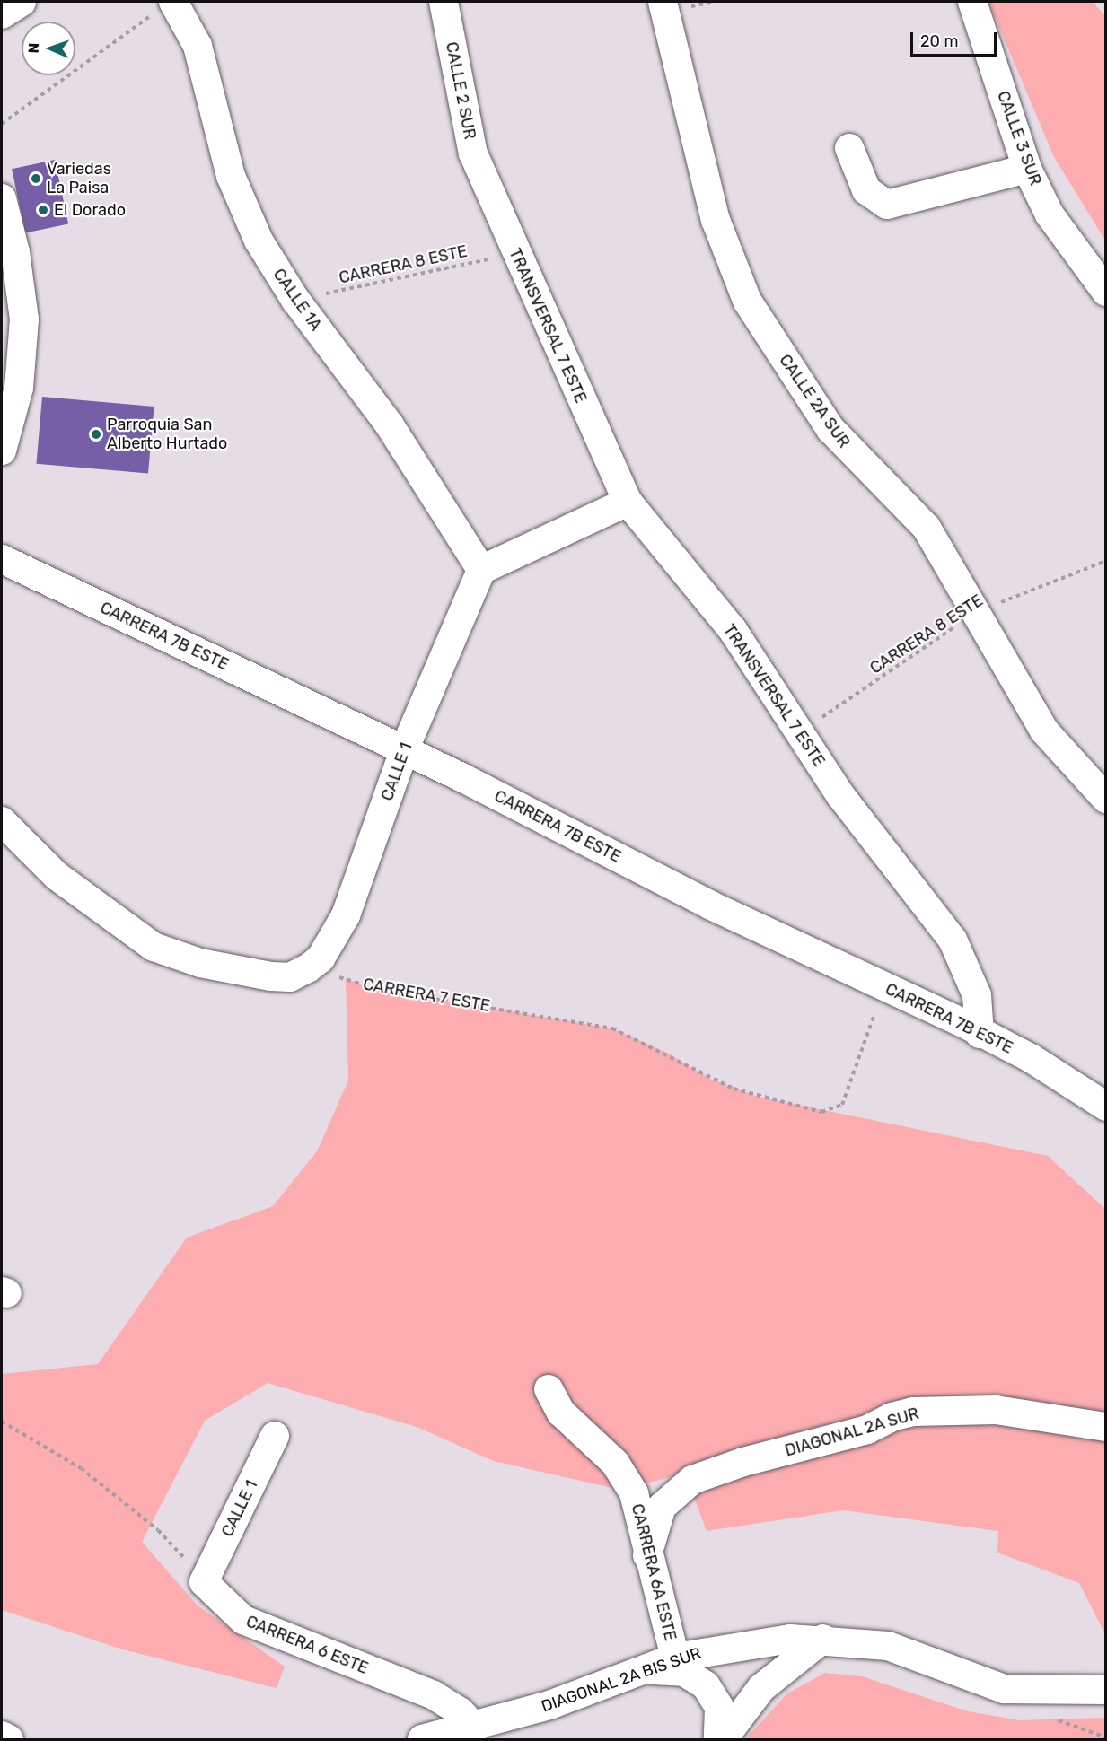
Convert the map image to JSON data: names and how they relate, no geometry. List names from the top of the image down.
{
  "streets": {
    "street": [
      "CALLE 2 SUR",
      "CALLE 3 SUR",
      "CALLE 1A",
      "TRANSVERSAL 7 ESTE",
      "CALLE 2A SUR",
      "CARRERA 7B ESTE",
      "CALLE 1",
      "DIAGONAL 2A SUR",
      "CARRERA 6A ESTE",
      "CARRERA 6 ESTE",
      "DIAGONAL 2A BIS SUR"
    ],
    "path": ["CARRERA 8 ESTE", "CARRERA 7 ESTE"]
  },
  "crossings": [
    ["CALLE 2 SUR", "CARRERA 8 ESTE"],
    ["CALLE 2 SUR", "TRANSVERSAL 7 ESTE"],
    ["CARRERA 8 ESTE", "CALLE 1A"],
    ["CARRERA 8 ESTE", "TRANSVERSAL 7 ESTE"],
    ["CARRERA 8 ESTE", "CALLE 2A SUR"],
    ["CALLE 1A", "CALLE 1"],
    ["TRANSVERSAL 7 ESTE", "CARRERA 7B ESTE"],
    ["CARRERA 7B ESTE", "CALLE 1"],
    ["CARRERA 7B ESTE", "CARRERA 7 ESTE"],
    ["CALLE 1", "CARRERA 7 ESTE"],
    ["CALLE 1", "CARRERA 6 ESTE"],
    ["DIAGONAL 2A SUR", "CARRERA 6A ESTE"],
    ["CARRERA 6A ESTE", "DIAGONAL 2A BIS SUR"],
    ["CARRERA 6 ESTE", "DIAGONAL 2A BIS SUR"]
  ],
  "places": ["Variedas La Paisa", "El Dorado", "Parroquia San Alberto Hurtado"],
  "scale_bar": "20 m",
  "north": "left"
}
